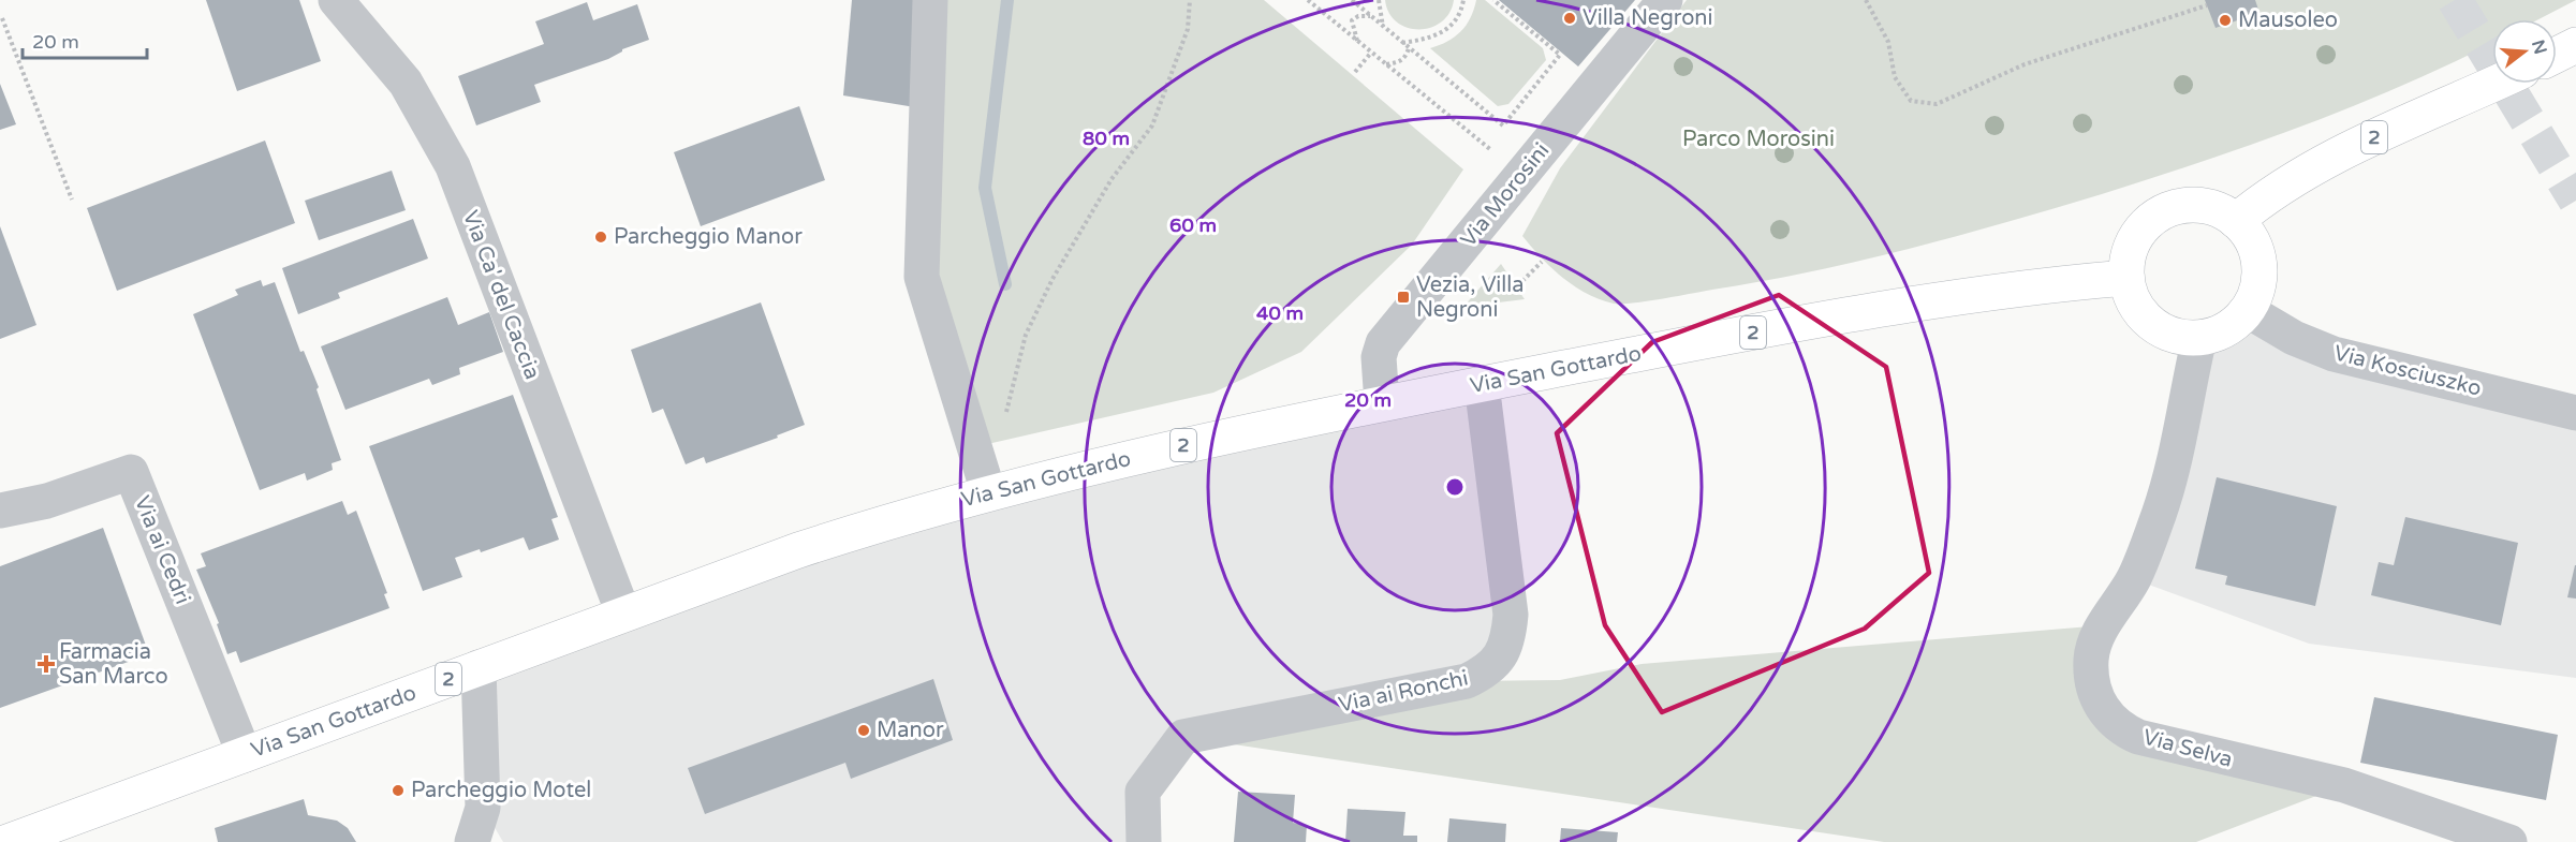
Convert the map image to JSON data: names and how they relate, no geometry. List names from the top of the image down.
{
  "streets": {
    "main road": ["2", "Via San Gottardo"],
    "street": [
      "Via Morosini",
      "Via Ca' del Caccia",
      "Via Kosciuszko",
      "Via ai Cedri",
      "Via ai Ronchi",
      "Via Selva"
    ]
  },
  "crossings": [
    ["2", "Via San Gottardo"],
    ["2", "Via Kosciuszko"],
    ["2", "Via Selva"],
    ["Via Morosini", "Via San Gottardo"],
    ["Via Ca' del Caccia", "Via San Gottardo"],
    ["Via San Gottardo", "Via Kosciuszko"],
    ["Via San Gottardo", "Via ai Cedri"],
    ["Via San Gottardo", "Via ai Ronchi"],
    ["Via San Gottardo", "Via Selva"],
    ["Via Kosciuszko", "Via Selva"]
  ],
  "parks": ["Parco Morosini"],
  "places": {
    "other": [
      "Villa Negroni",
      "Mausoleo",
      "Parcheggio Manor",
      "Manor",
      "Parcheggio Motel"
    ],
    "transit": ["Vezia, Villa Negroni"],
    "health": ["Farmacia San Marco"]
  },
  "scale_bar": "20 m",
  "north": "right",
  "rings": [
    "80 m",
    "60 m",
    "40 m",
    "20 m"
  ]
}
